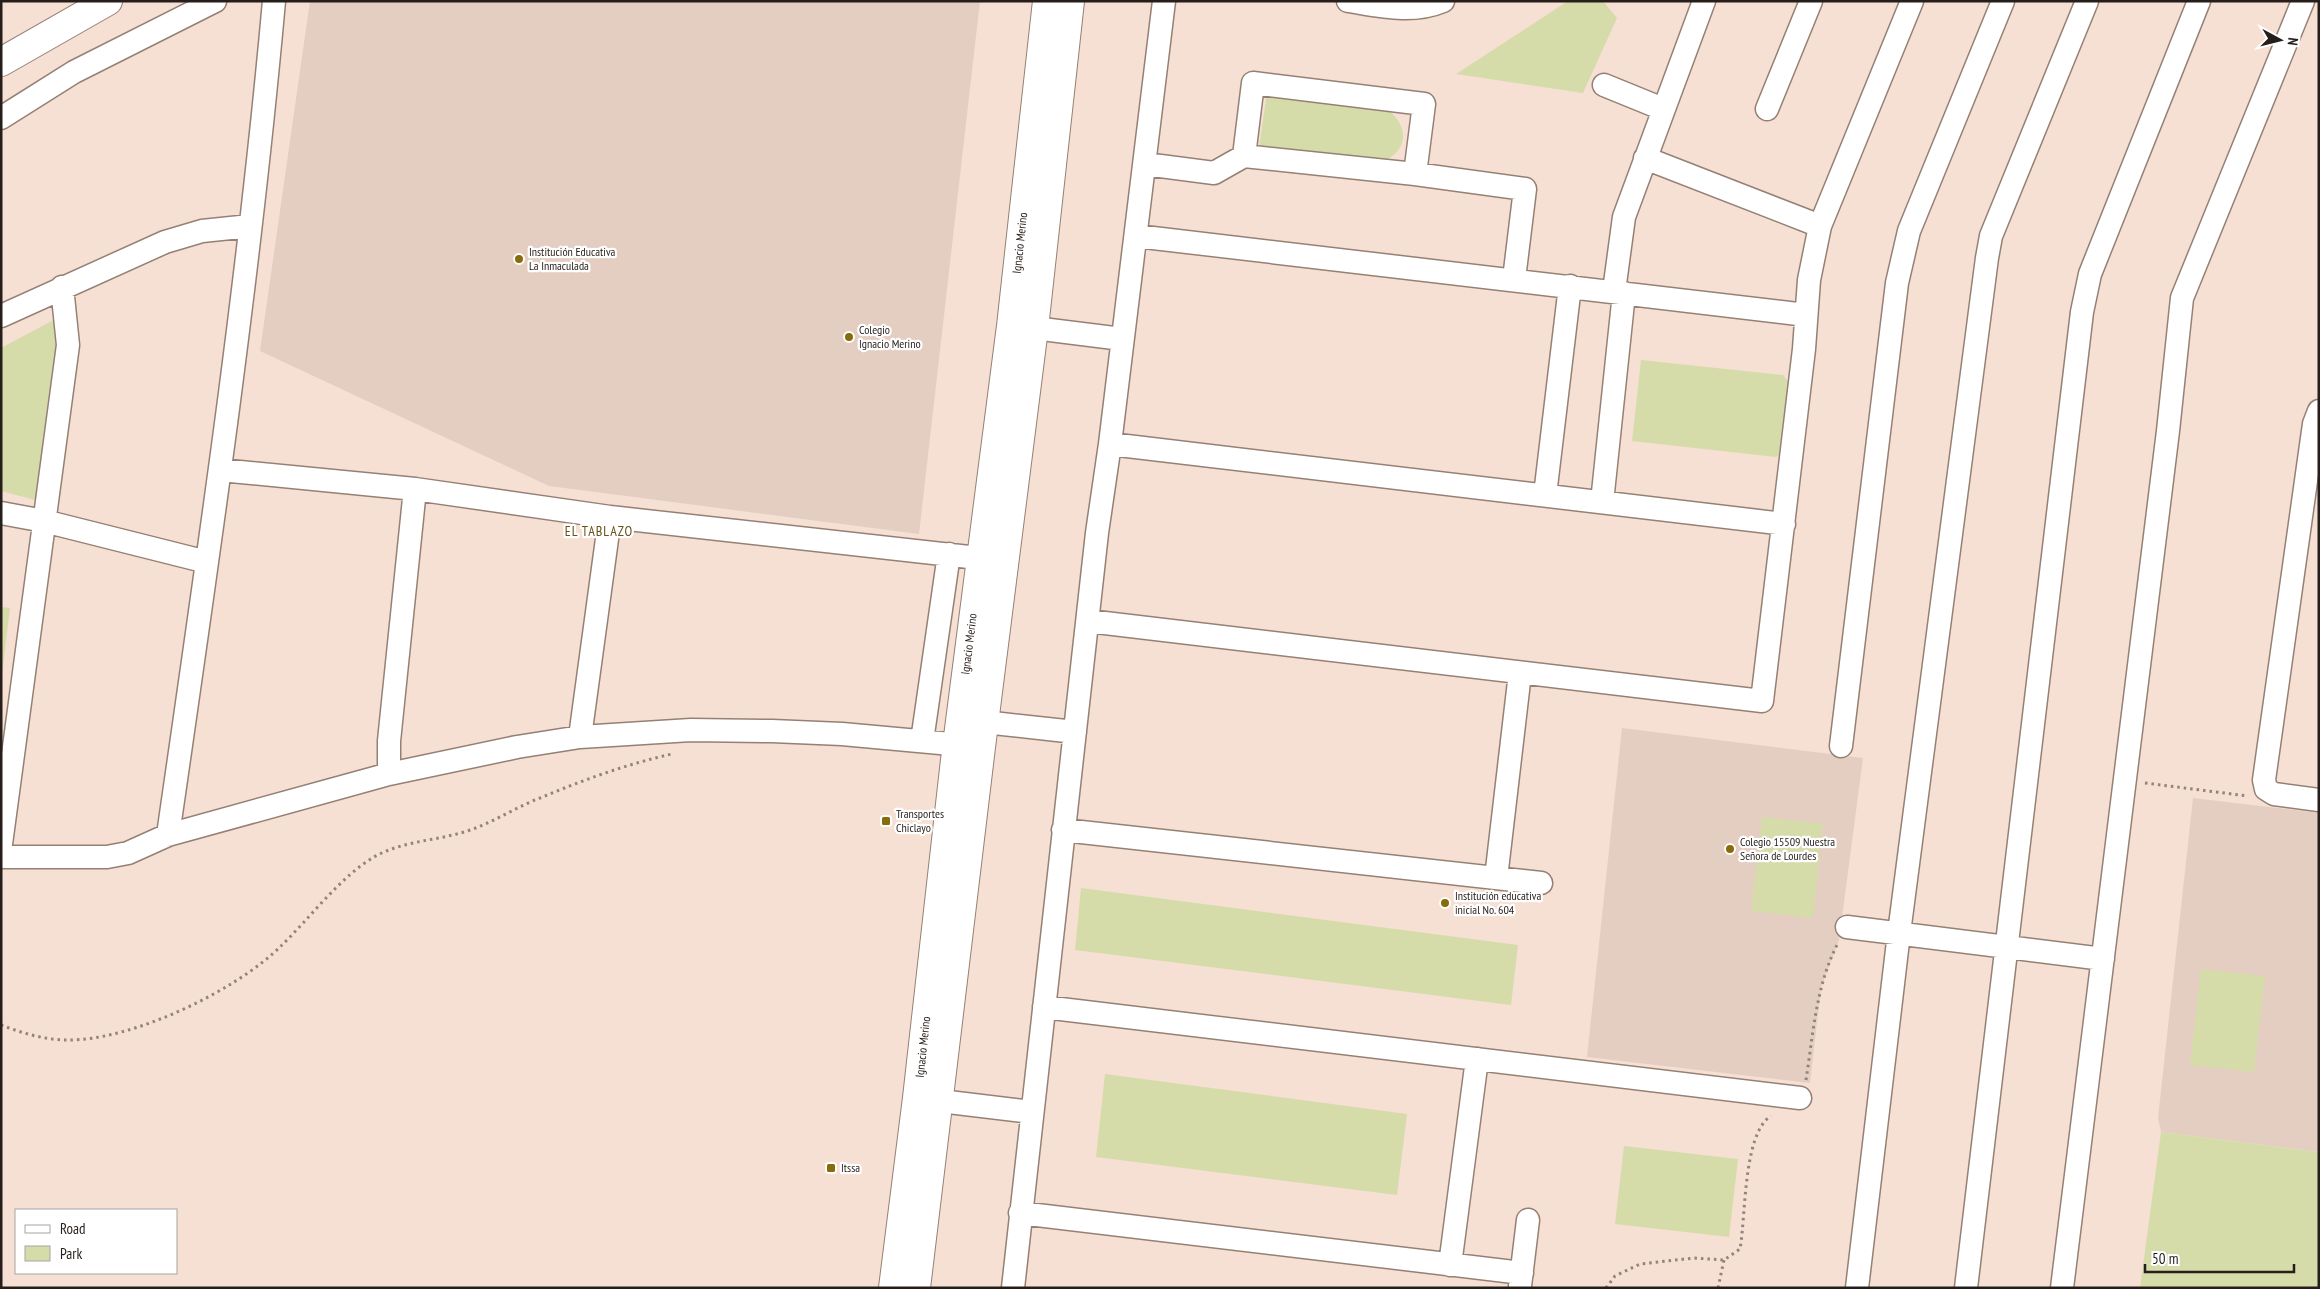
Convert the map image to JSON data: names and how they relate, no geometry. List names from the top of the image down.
{
  "streets": {
    "main road": ["Ignacio Merino"]
  },
  "districts": ["EL TABLAZO"],
  "places": {
    "other": [
      "Institución Educativa La Inmaculada",
      "Colegio Ignacio Merino",
      "Colegio 15509 Nuestra Señora de Lourdes",
      "Institución educativa inicial No. 604"
    ],
    "transit": ["Transportes Chiclayo", "Itssa"]
  },
  "legend": ["Road", "Park"],
  "scale_bar": "50 m",
  "north": "right"
}
